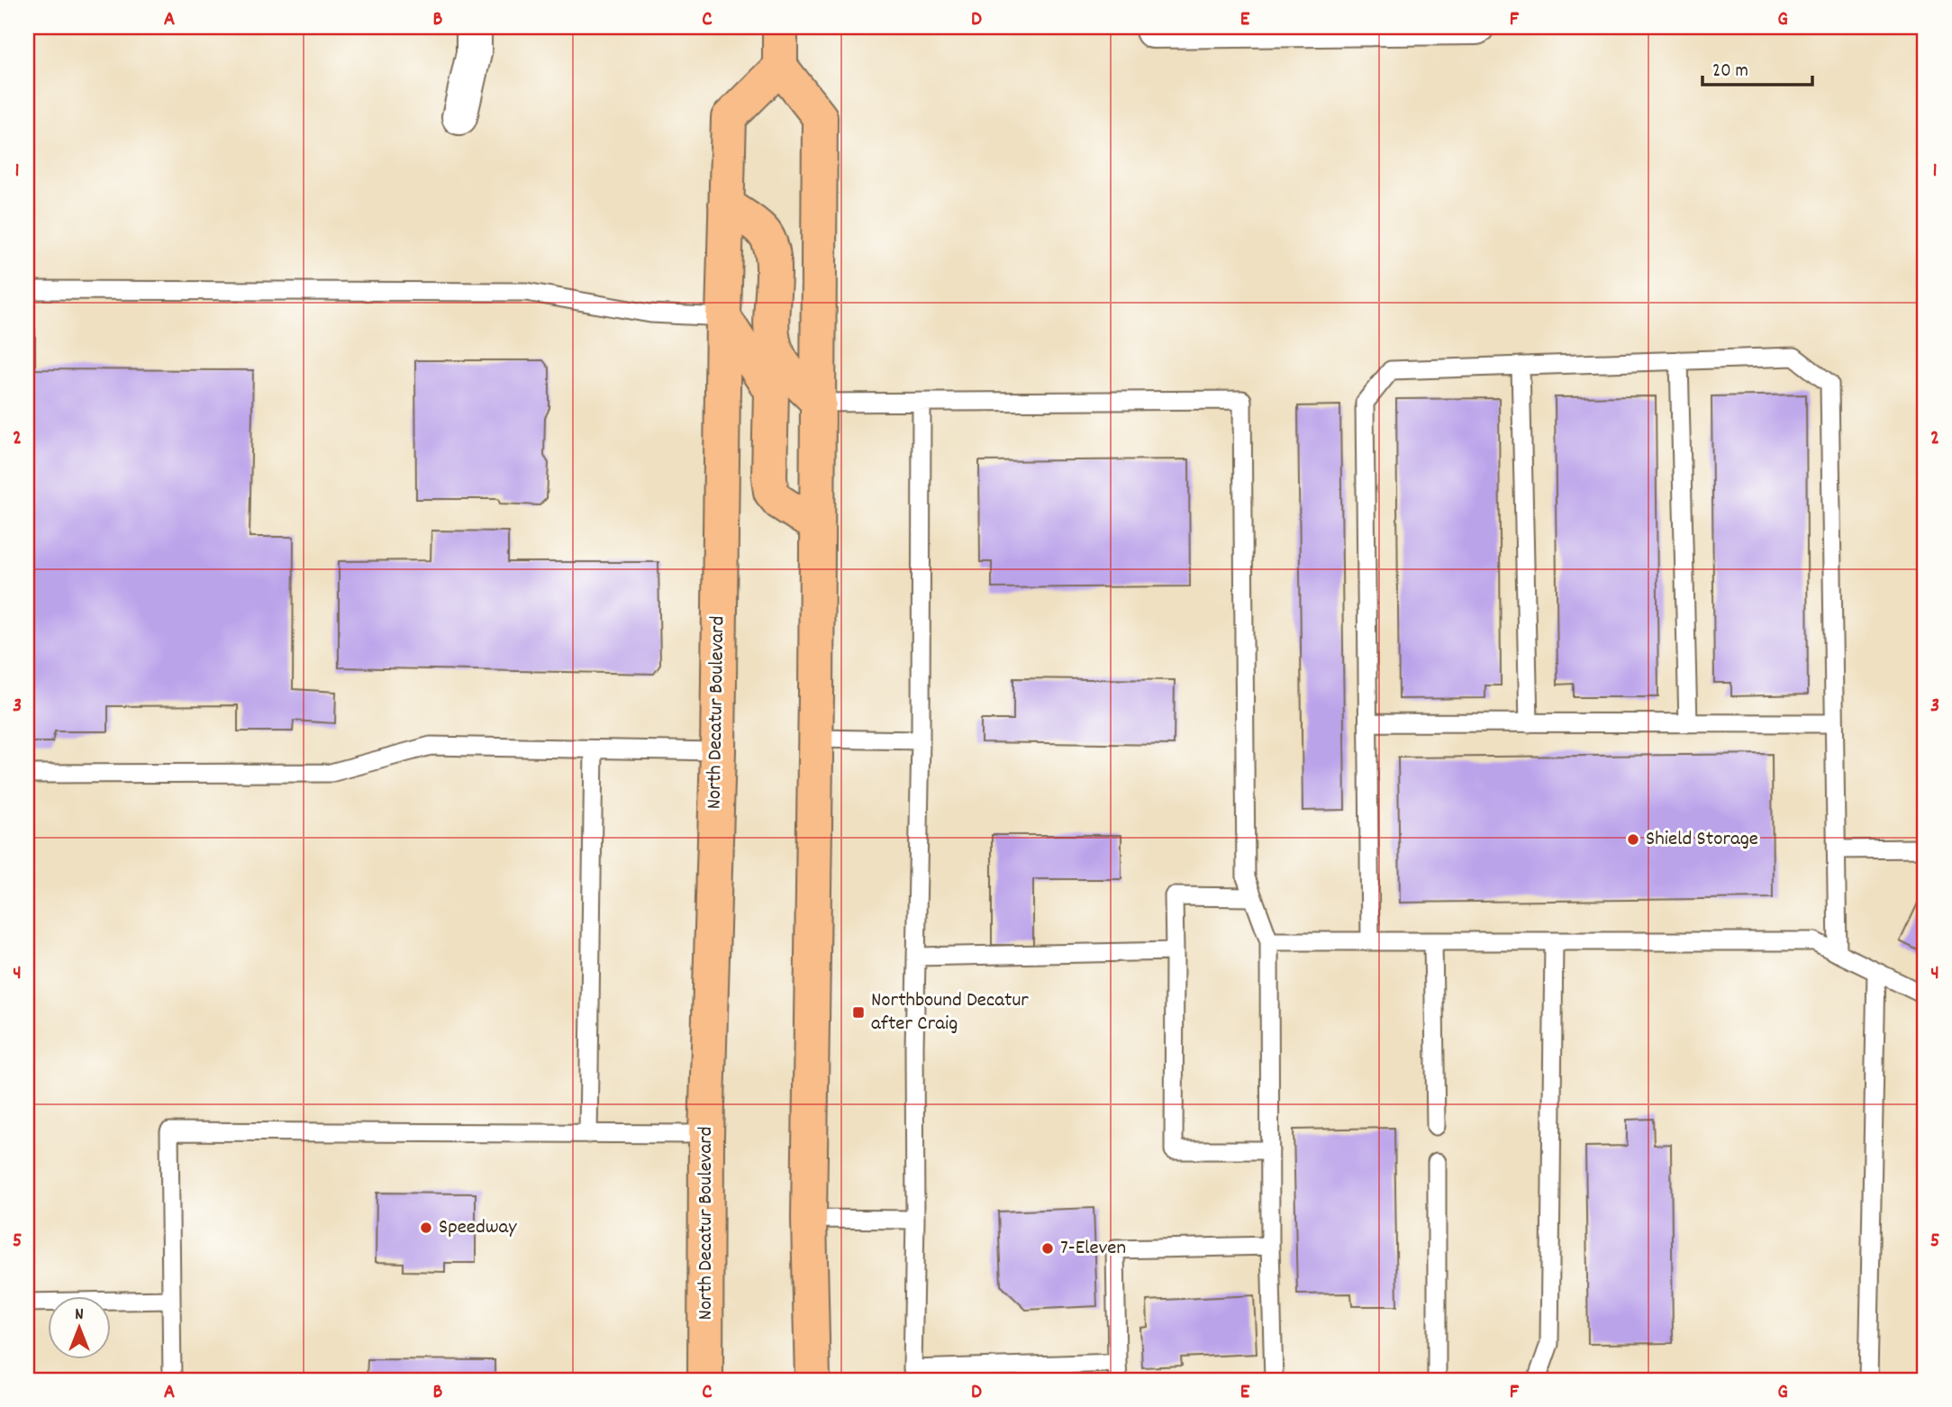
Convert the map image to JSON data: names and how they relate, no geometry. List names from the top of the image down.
{
  "streets": {
    "main road": ["North Decatur Boulevard"]
  },
  "places": {
    "other": ["Shield Storage", "Speedway", "7-Eleven"],
    "transit": ["Northbound Decatur after Craig"]
  },
  "scale_bar": "20 m",
  "north": "top",
  "grid": {
    "columns": [
      "A",
      "B",
      "C",
      "D",
      "E",
      "F",
      "G"
    ],
    "rows": [
      "1",
      "2",
      "3",
      "4",
      "5"
    ]
  }
}
